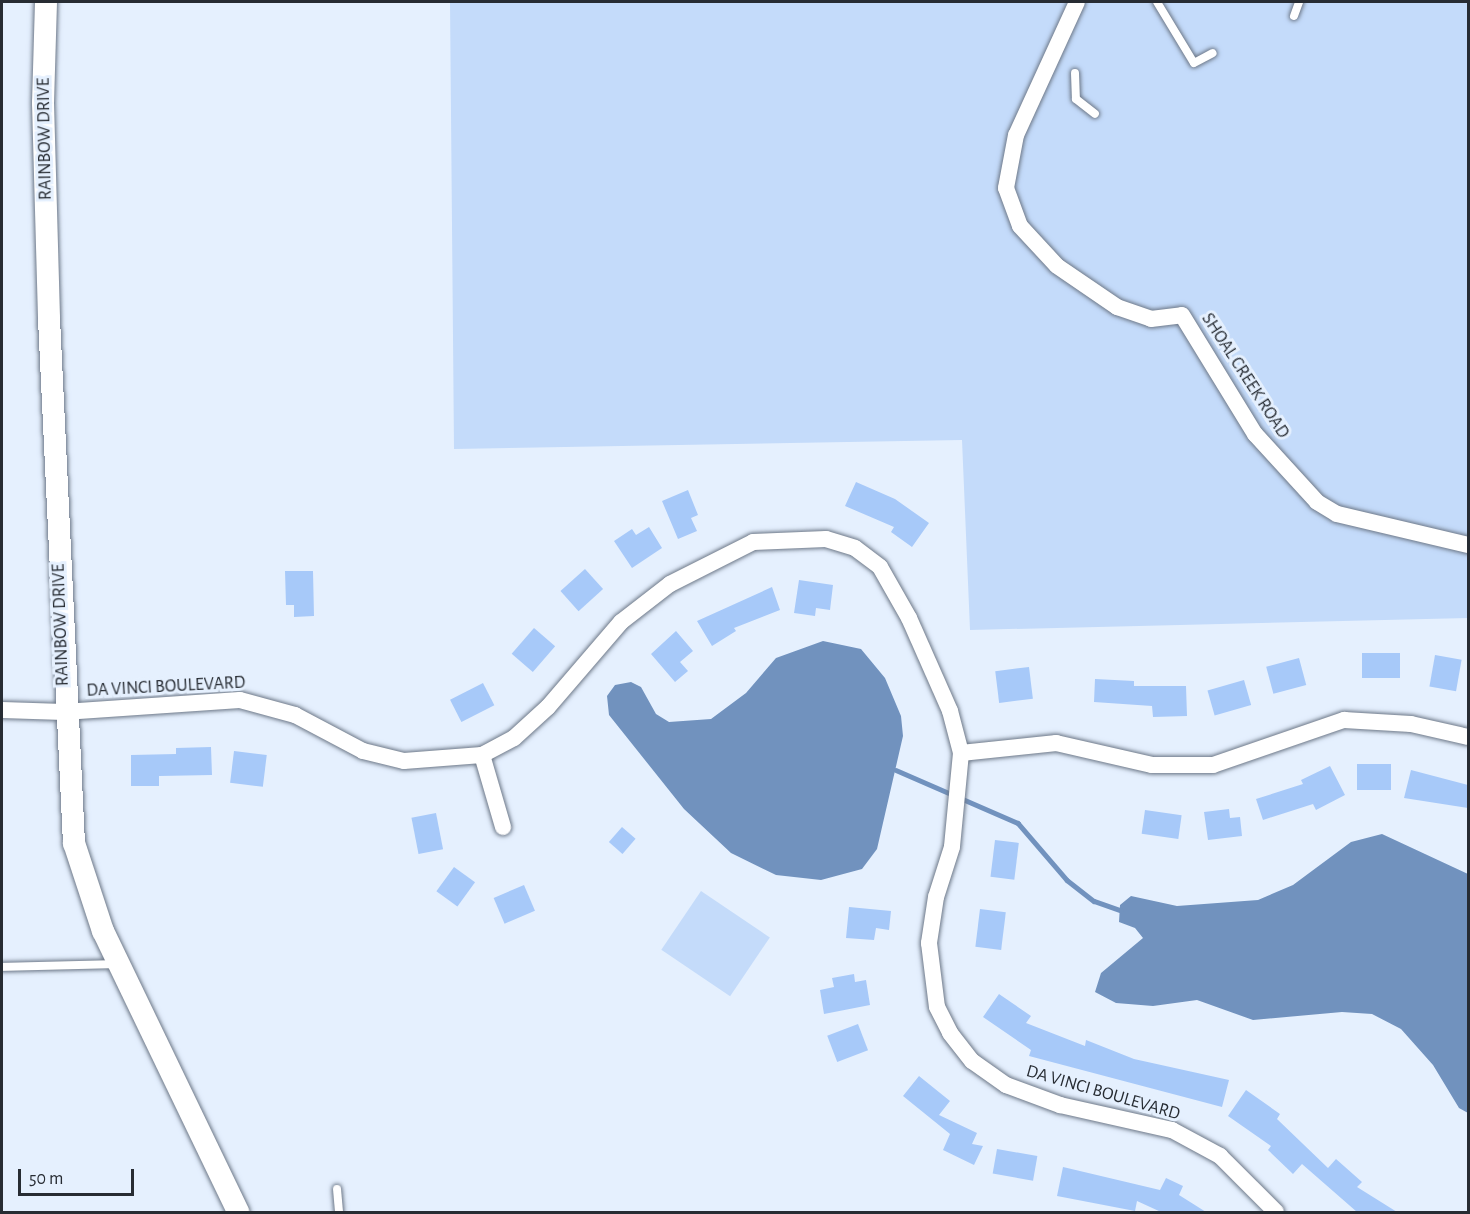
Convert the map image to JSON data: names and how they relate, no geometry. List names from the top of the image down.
{
  "streets": {
    "street": ["RAINBOW DRIVE", "SHOAL CREEK ROAD", "DA VINCI BOULEVARD"]
  },
  "crossings": [
    ["RAINBOW DRIVE", "DA VINCI BOULEVARD"]
  ],
  "scale_bar": "50 m"
}
